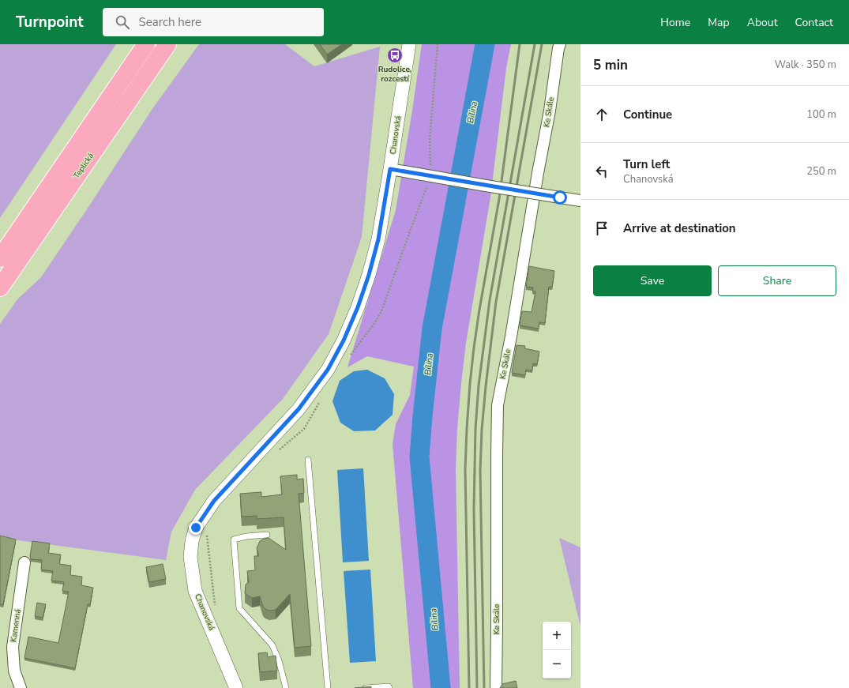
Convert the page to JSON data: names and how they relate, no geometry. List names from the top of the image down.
{
  "streets": {
    "highway": ["Teplická"],
    "street": ["Ke Skále", "Chanovská", "Kamenná"]
  },
  "water": ["Bílina"],
  "places": {
    "bus stop": ["Rudolice, rozcestí"]
  },
  "page": {
    "header": "Turnpoint",
    "search": "Search here",
    "nav": [
      "Home",
      "Map",
      "About",
      "Contact"
    ],
    "heading": ["5 min", "Walk · 350 m"],
    "list": [
      ["Continue", "100 m"],
      ["Turn left", "Chanovská", "250 m"],
      "Arrive at destination"
    ],
    "buttons": ["Save", "Share"],
    "map_buttons": ["+", "−"]
  }
}
